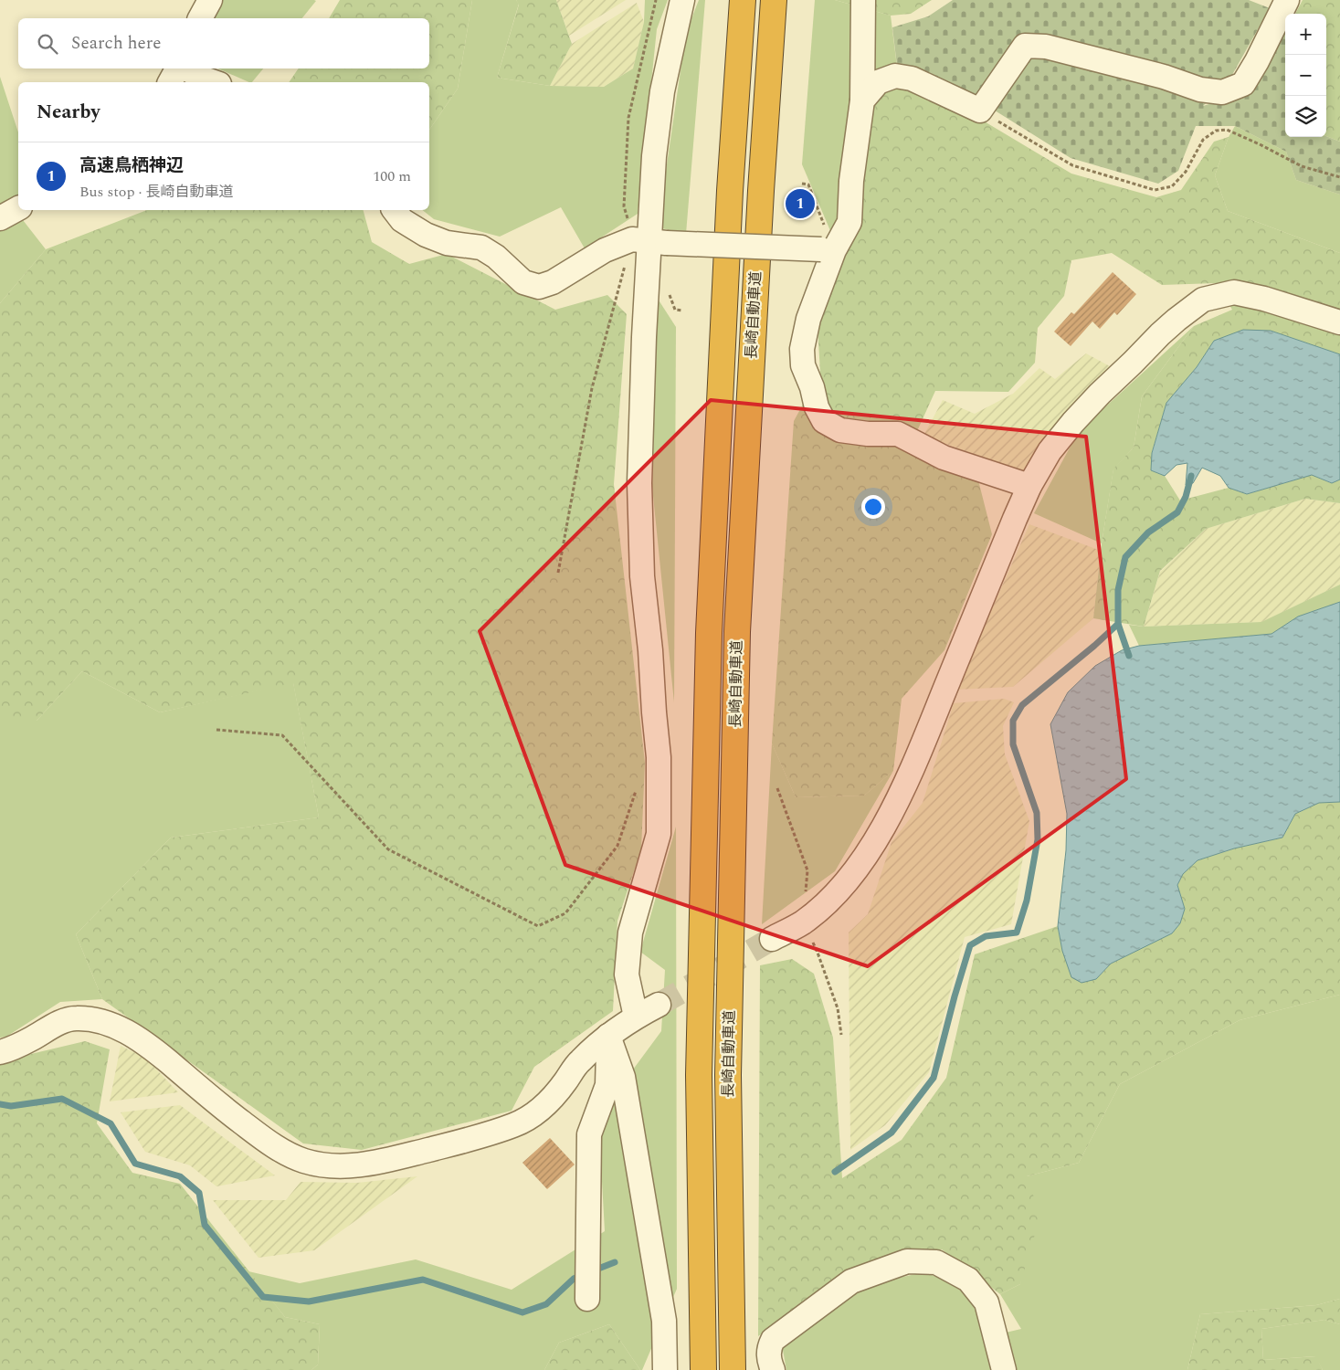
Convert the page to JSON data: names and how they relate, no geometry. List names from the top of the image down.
{
  "streets": {
    "highway": ["長崎自動車道"]
  },
  "page": {
    "map_buttons": ["+", "−"],
    "search": "Search here",
    "heading": "Nearby",
    "list": [
      {
        "mark": "1",
        "name": "高速鳥栖神辺",
        "note": "Bus stop · 長崎自動車道",
        "value": "100 m"
      }
    ],
    "pins": "1"
  }
}
